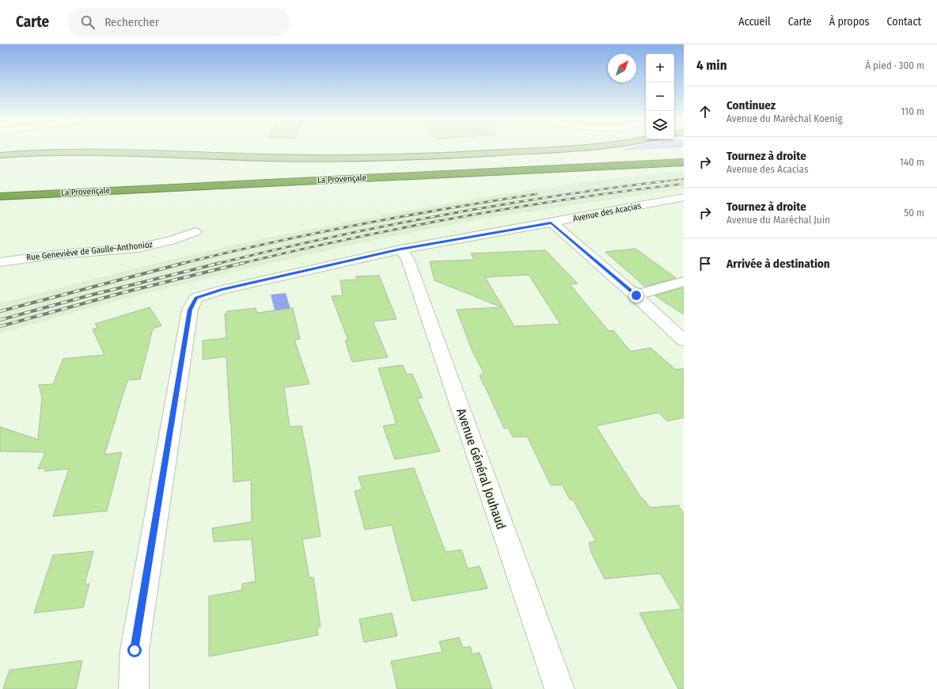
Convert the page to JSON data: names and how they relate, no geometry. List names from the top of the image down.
{
  "streets": {
    "highway": ["La Provençale"],
    "street": ["Avenue des Acacias", "Rue Geneviève de Gaulle-Anthonioz", "Avenue Général Jouhaud"]
  },
  "crossings": [
    ["Avenue des Acacias", "Avenue Général Jouhaud"]
  ],
  "north": "top right",
  "page": {
    "header": "Carte",
    "search": "Rechercher",
    "nav": [
      "Accueil",
      "Carte",
      "À propos",
      "Contact"
    ],
    "heading": ["4 min", "À pied · 300 m"],
    "map_buttons": ["+", "−"],
    "list": [
      ["Continuez", "Avenue du Maréchal Koenig", "110 m"],
      ["Tournez à droite", "Avenue des Acacias", "140 m"],
      ["Tournez à droite", "Avenue du Maréchal Juin", "50 m"],
      "Arrivée à destination"
    ]
  }
}
